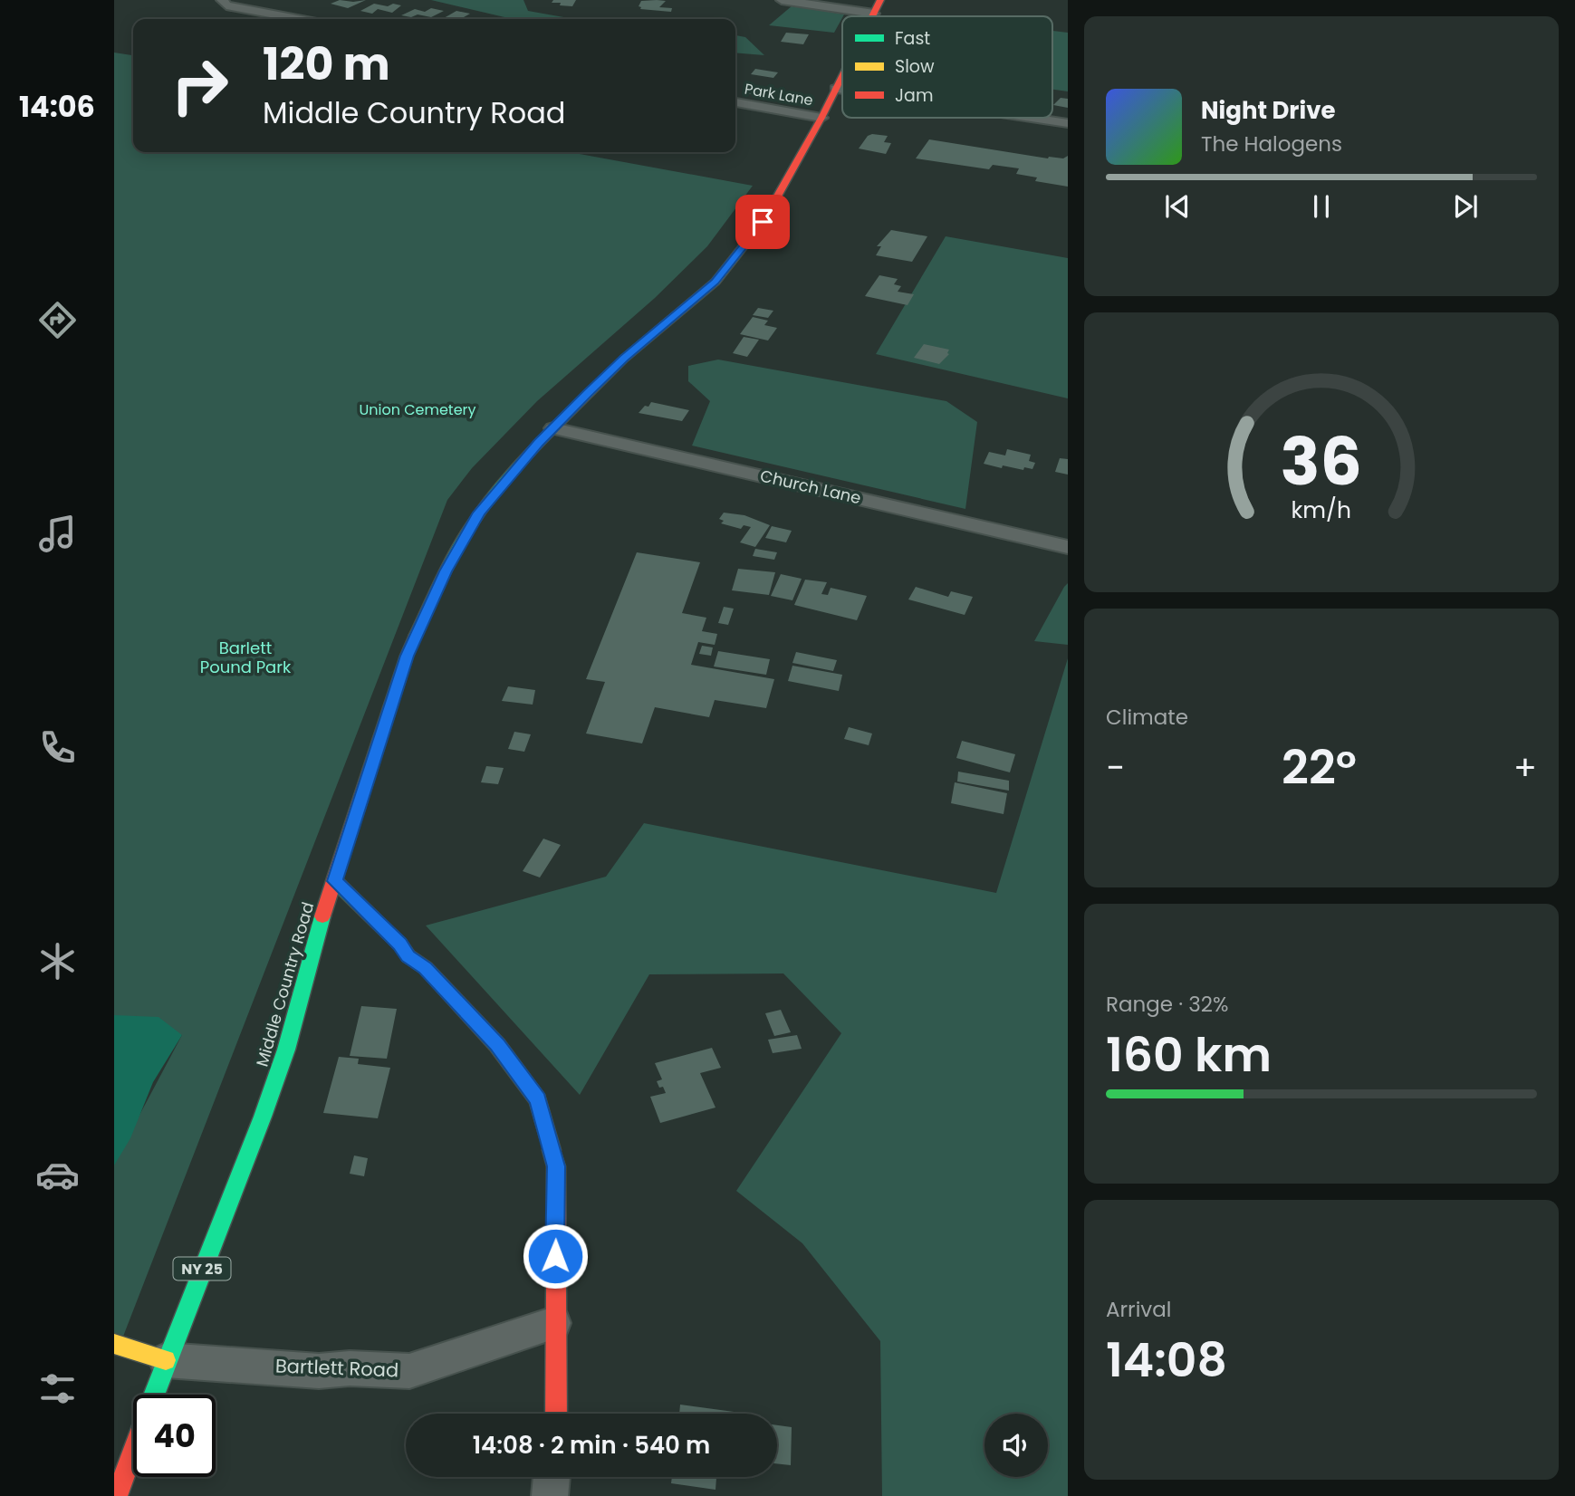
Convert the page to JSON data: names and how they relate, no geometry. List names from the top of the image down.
{
  "streets": {
    "main road": ["Middle Country Road", "NY 25", "Bartlett Road"],
    "street": ["Park Lane", "Church Lane"]
  },
  "crossings": [
    ["Park Lane", "Middle Country Road"],
    ["Church Lane", "Middle Country Road"],
    ["Middle Country Road", "Bartlett Road"]
  ],
  "parks": ["Union Cemetery", "Barlett Pound Park"],
  "legend": ["Fast", "Slow", "Jam"],
  "page": {
    "tabs": "14:06",
    "turn": ["120 m", "Middle Country Road"],
    "song": ["Night Drive", "The Halogens"],
    "tile": [
      "Climate",
      ["Range · 32%", "160 km"],
      ["Arrival", "14:08"]
    ],
    "heat": ["−", "22°", "+"],
    "limit": "40",
    "trip": "14:08 · 2 min · 540 m",
    "gauge": ["36", "km/h"]
  }
}
